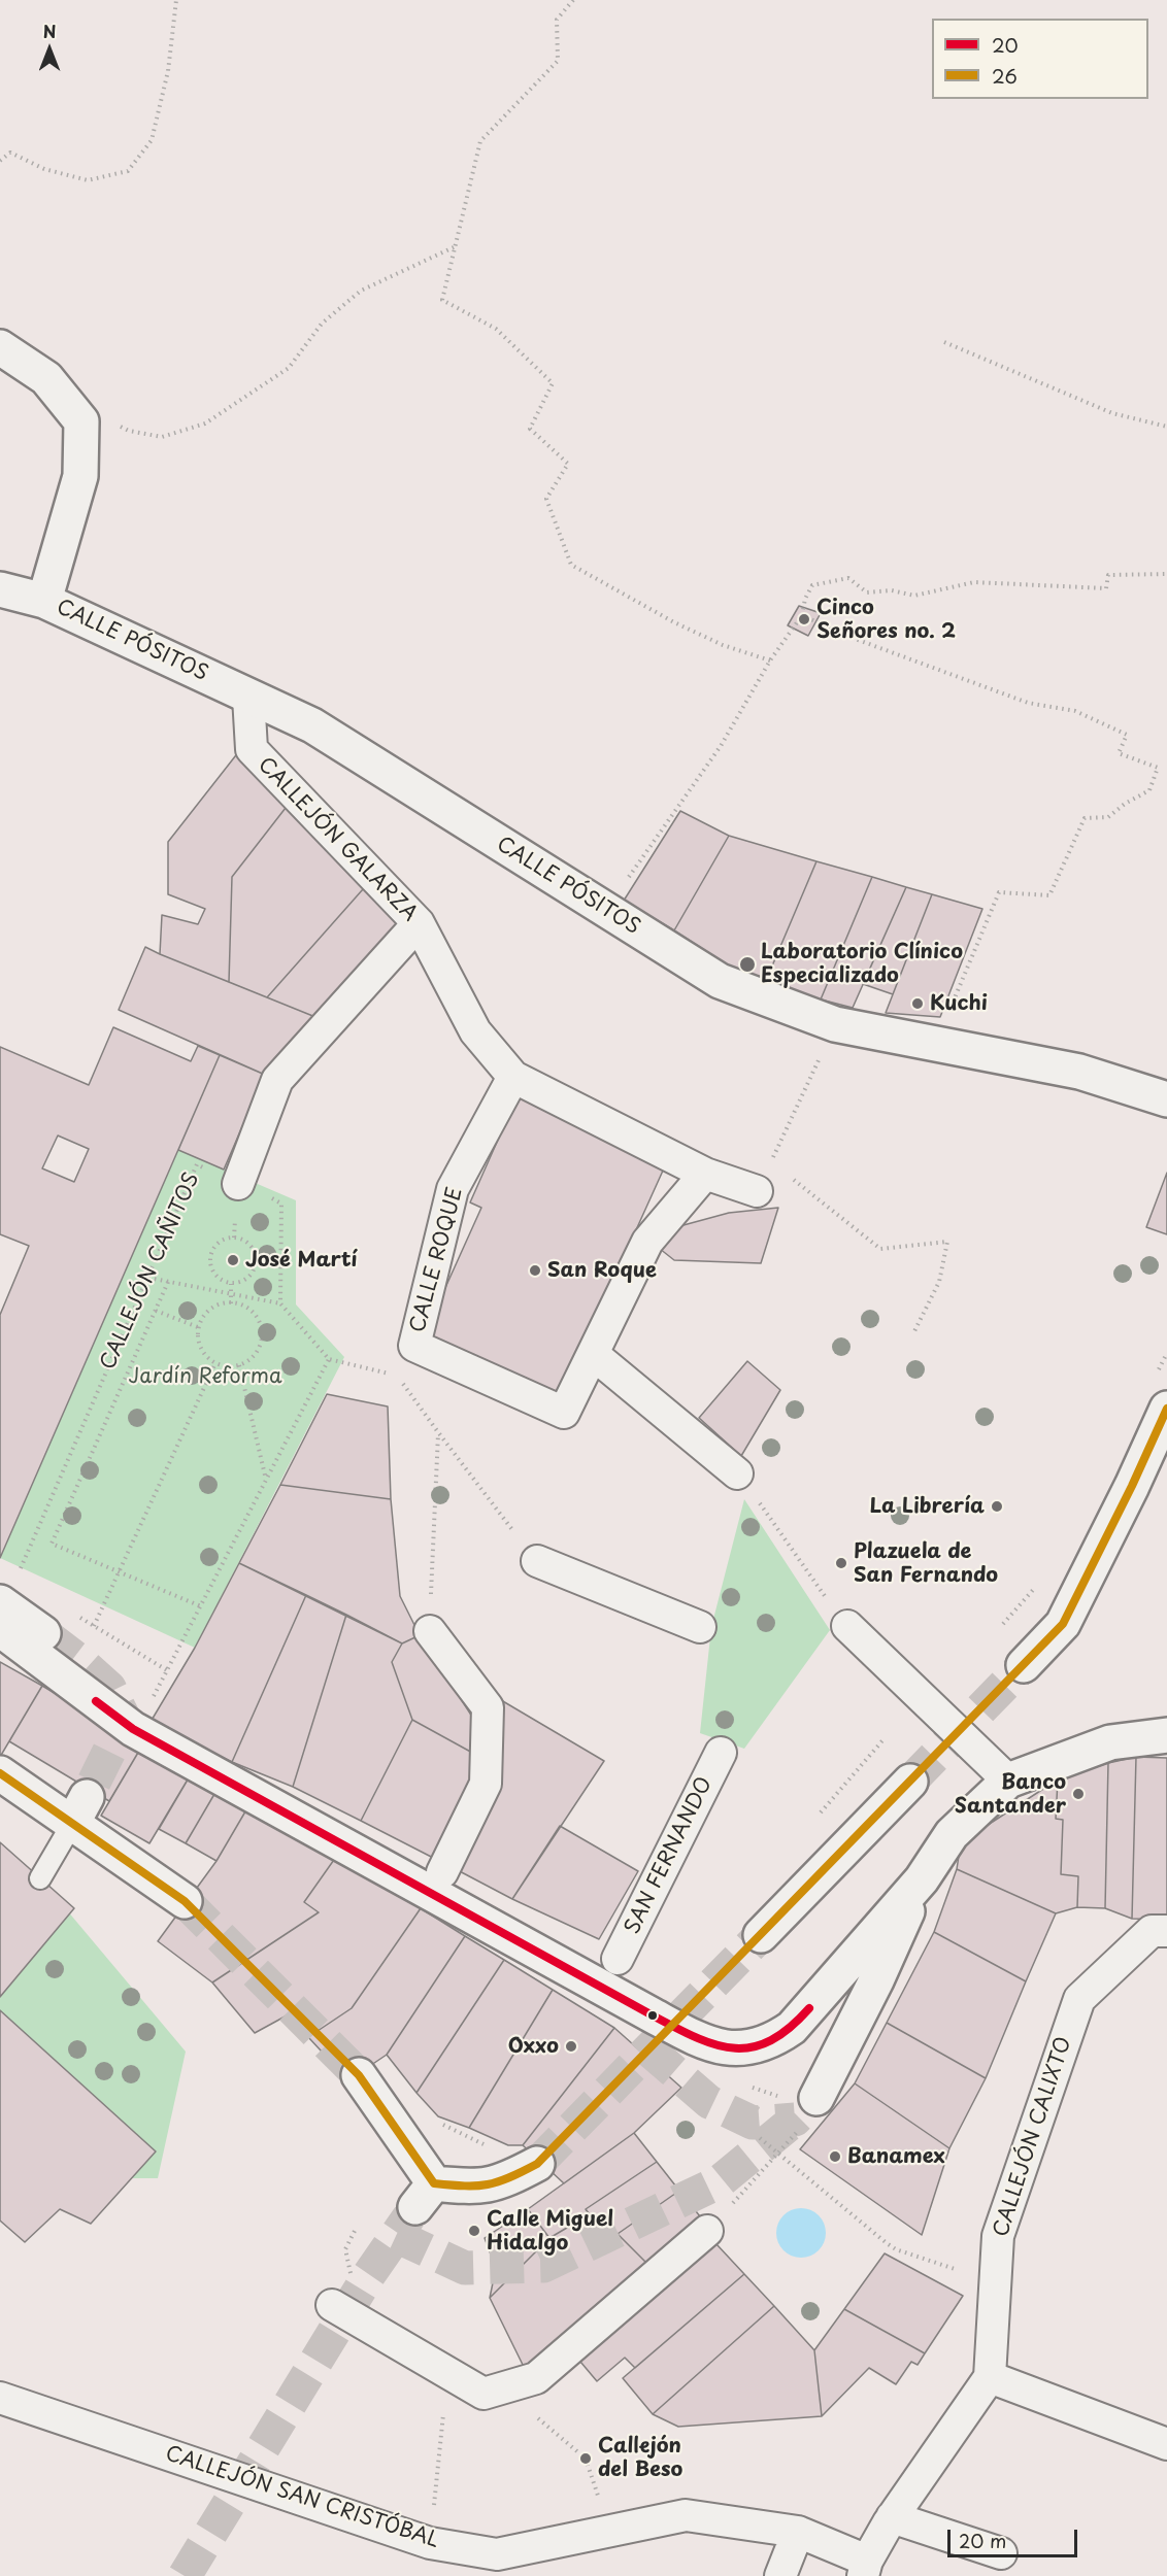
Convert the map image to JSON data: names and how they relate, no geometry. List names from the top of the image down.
{
  "streets": {
    "street": [
      "CALLE PÓSITOS",
      "CALLEJÓN GALARZA",
      "CALLE ROQUE",
      "SAN FERNANDO",
      "CALLEJÓN CALIXTO",
      "CALLEJÓN SAN CRISTÓBAL"
    ],
    "path": ["CALLEJÓN CAÑITOS"]
  },
  "crossings": [
    ["CALLE PÓSITOS", "CALLEJÓN GALARZA"],
    ["CALLEJÓN GALARZA", "CALLE ROQUE"]
  ],
  "parks": ["Jardín Reforma"],
  "places": [
    "Cinco Señores no. 2",
    "Laboratorio Clínico Especializado",
    "Kuchi",
    "José Martí",
    "San Roque",
    "La Librería",
    "Plazuela de San Fernando",
    "Banco Santander",
    "Oxxo",
    "Banamex",
    "Calle Miguel Hidalgo",
    "Callejón del Beso"
  ],
  "lines": ["transit line 26", "transit line 20"],
  "legend": ["20", "26"],
  "scale_bar": "20 m",
  "north": "top"
}
